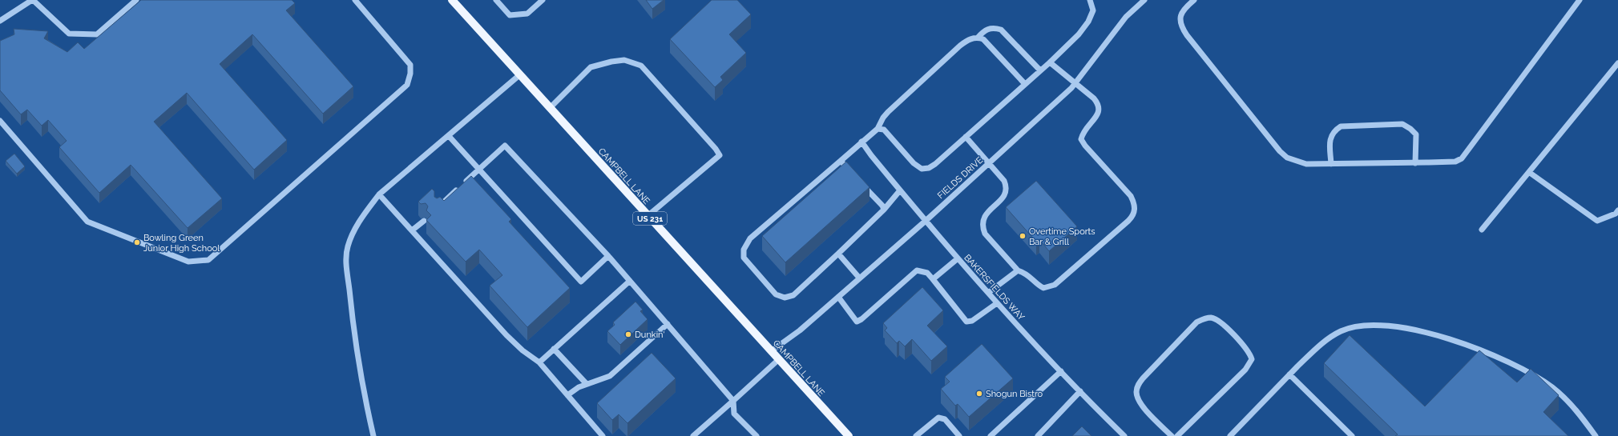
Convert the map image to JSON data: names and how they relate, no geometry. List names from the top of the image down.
{
  "streets": {
    "main road": ["CAMPBELL LANE", "US 231"],
    "street": ["FIELDS DRIVE", "BAKERSFIELDS WAY"]
  },
  "crossings": [
    ["CAMPBELL LANE", "FIELDS DRIVE"],
    ["FIELDS DRIVE", "BAKERSFIELDS WAY"]
  ],
  "places": [
    "Overtime Sports Bar & Grill",
    "Bowling Green Junior High School",
    "Dunkin'",
    "Shogun Bistro"
  ]
}
